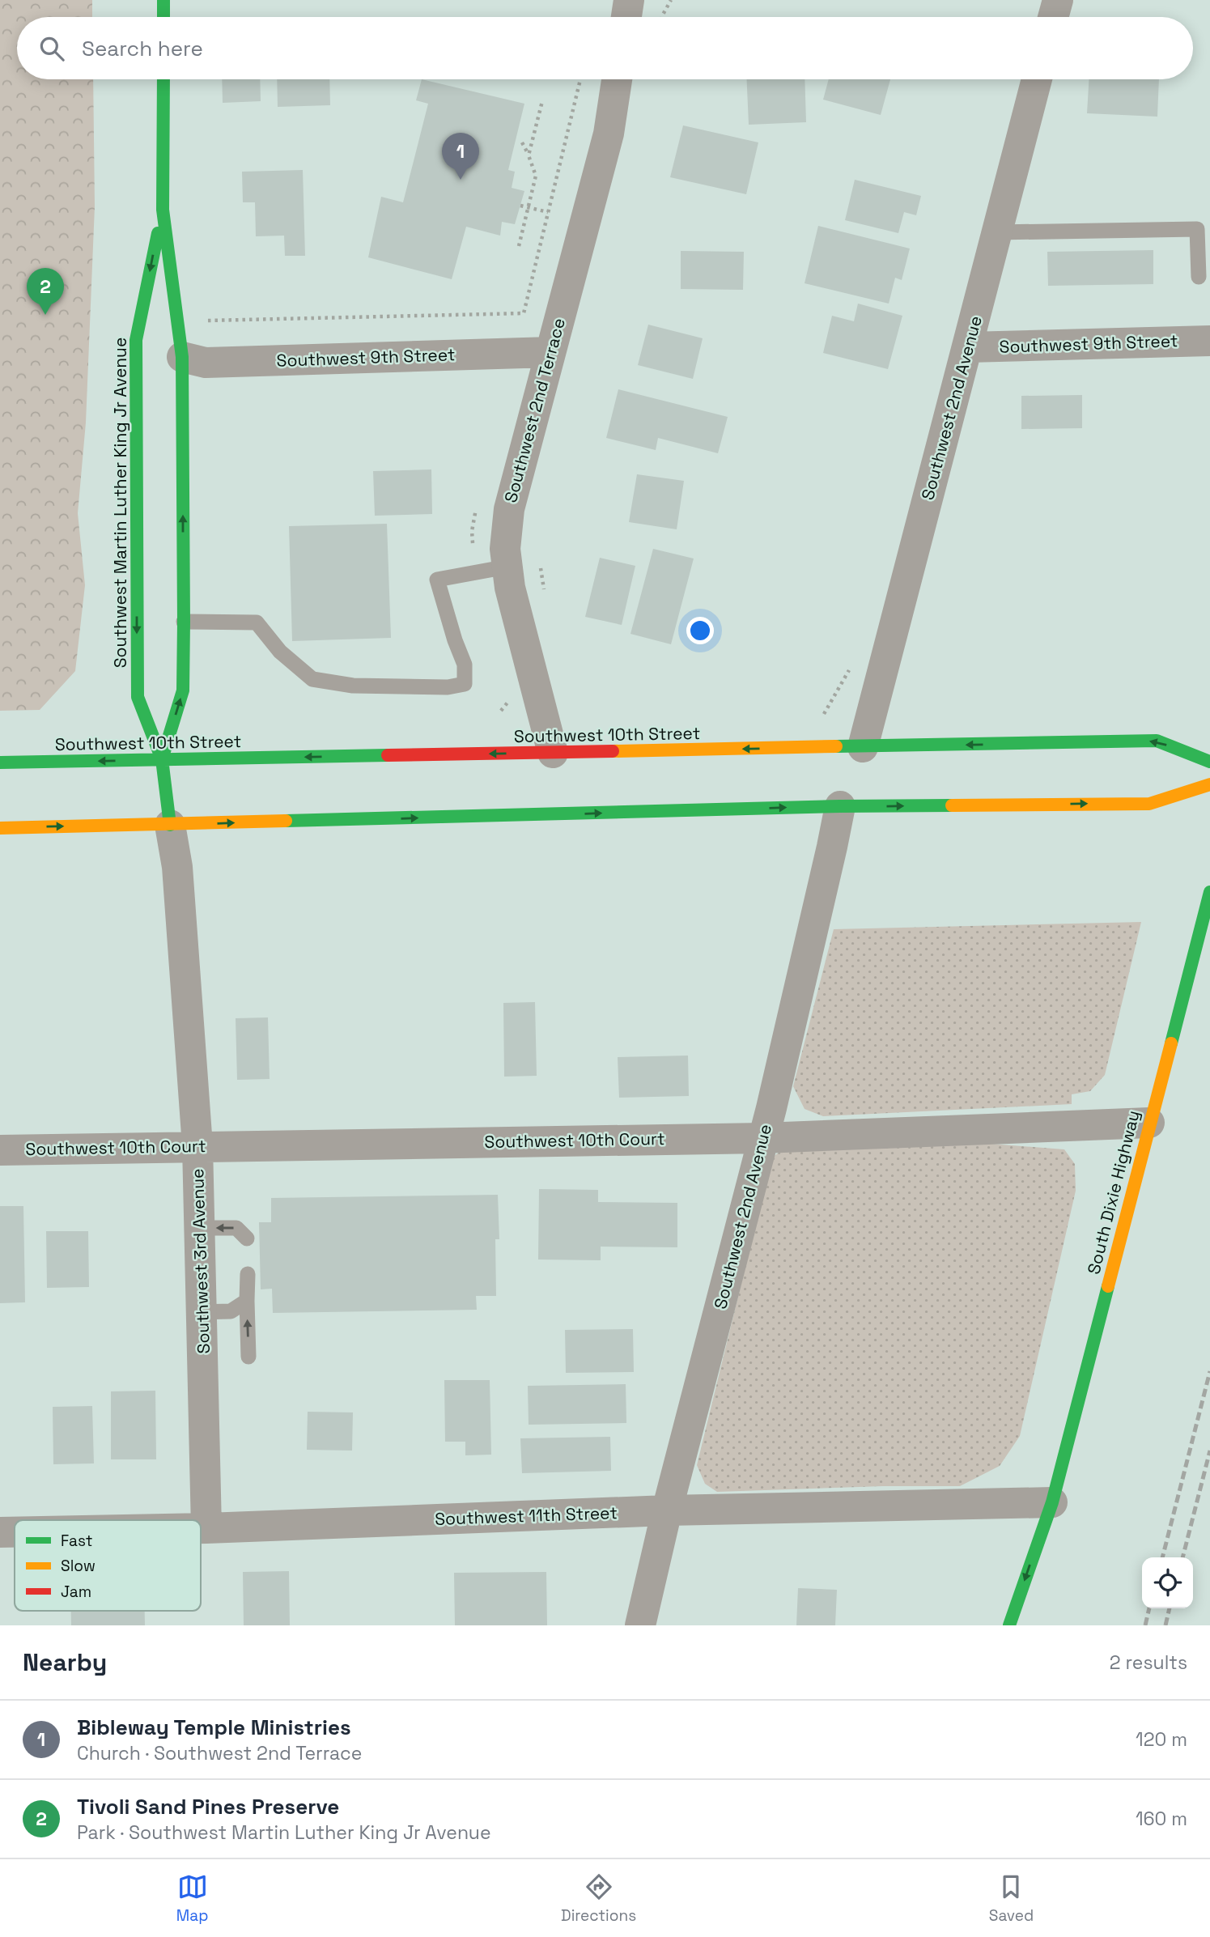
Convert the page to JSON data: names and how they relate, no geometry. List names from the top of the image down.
{
  "streets": {
    "main road": ["Southwest Martin Luther King Jr Avenue", "Southwest 10th Street", "South Dixie Highway"],
    "street": [
      "Southwest 9th Street",
      "Southwest 2nd Avenue",
      "Southwest 2nd Terrace",
      "Southwest 10th Court",
      "Southwest 3rd Avenue",
      "Southwest 11th Street"
    ]
  },
  "crossings": [
    ["Southwest 9th Street", "Southwest 2nd Avenue"],
    ["Southwest 9th Street", "Southwest 2nd Terrace"],
    ["Southwest 9th Street", "Southwest Martin Luther King Jr Avenue"],
    ["Southwest 2nd Avenue", "Southwest 10th Street"],
    ["Southwest 2nd Avenue", "Southwest 10th Court"],
    ["Southwest 2nd Avenue", "Southwest 11th Street"],
    ["Southwest 2nd Terrace", "Southwest 10th Street"],
    ["Southwest Martin Luther King Jr Avenue", "Southwest 10th Street"],
    ["Southwest Martin Luther King Jr Avenue", "Southwest 3rd Avenue"],
    ["Southwest 10th Court", "South Dixie Highway"],
    ["Southwest 10th Court", "Southwest 3rd Avenue"],
    ["South Dixie Highway", "Southwest 11th Street"],
    ["Southwest 3rd Avenue", "Southwest 11th Street"]
  ],
  "legend": ["Fast", "Slow", "Jam"],
  "page": {
    "search": "Search here",
    "pins": ["1", "2"],
    "heading": ["Nearby", "2 results"],
    "list": [
      {
        "mark": "1",
        "name": "Bibleway Temple Ministries",
        "note": "Church · Southwest 2nd Terrace",
        "value": "120 m"
      },
      {
        "mark": "2",
        "name": "Tivoli Sand Pines Preserve",
        "note": "Park · Southwest Martin Luther King Jr Avenue",
        "value": "160 m"
      }
    ],
    "nav": ["Map", "Directions", "Saved"]
  }
}
